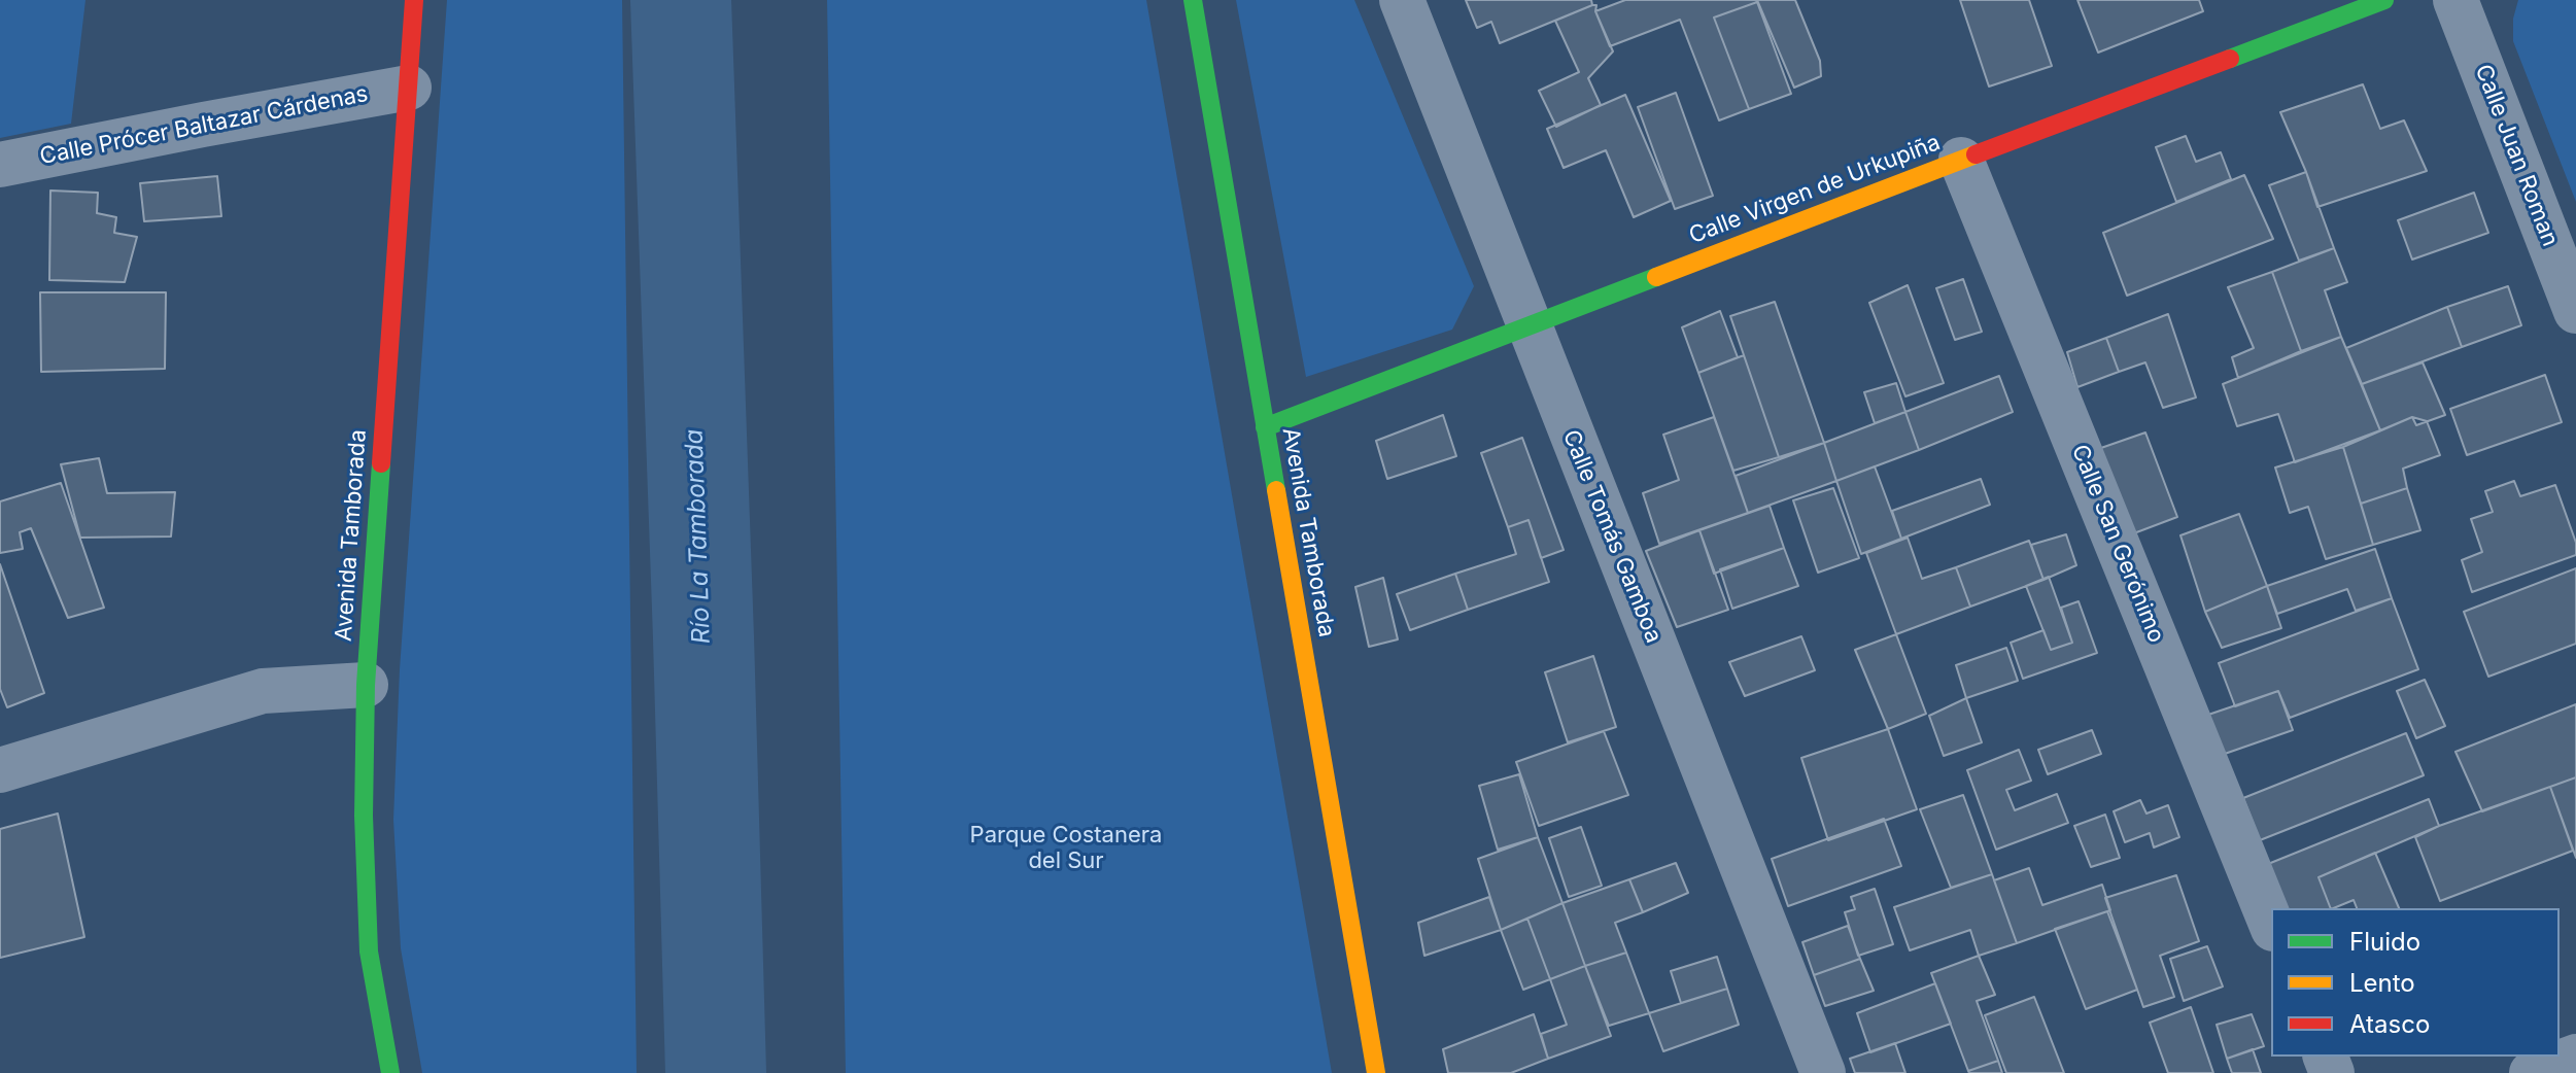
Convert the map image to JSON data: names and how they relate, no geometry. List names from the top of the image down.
{
  "streets": {
    "main road": ["Calle Virgen de Urkupiña", "Avenida Tamborada"],
    "street": [
      "Calle Prócer Baltazar Cárdenas",
      "Calle Juan Roman",
      "Calle Tomás Gamboa",
      "Calle San Gerónimo"
    ]
  },
  "crossings": [
    ["Calle Prócer Baltazar Cárdenas", "Avenida Tamborada"],
    ["Calle Virgen de Urkupiña", "Avenida Tamborada"],
    ["Calle Virgen de Urkupiña", "Calle Tomás Gamboa"],
    ["Calle Virgen de Urkupiña", "Calle San Gerónimo"]
  ],
  "water": ["Río La Tamborada"],
  "parks": ["Parque Costanera del Sur"],
  "legend": ["Fluido", "Lento", "Atasco"]
}
